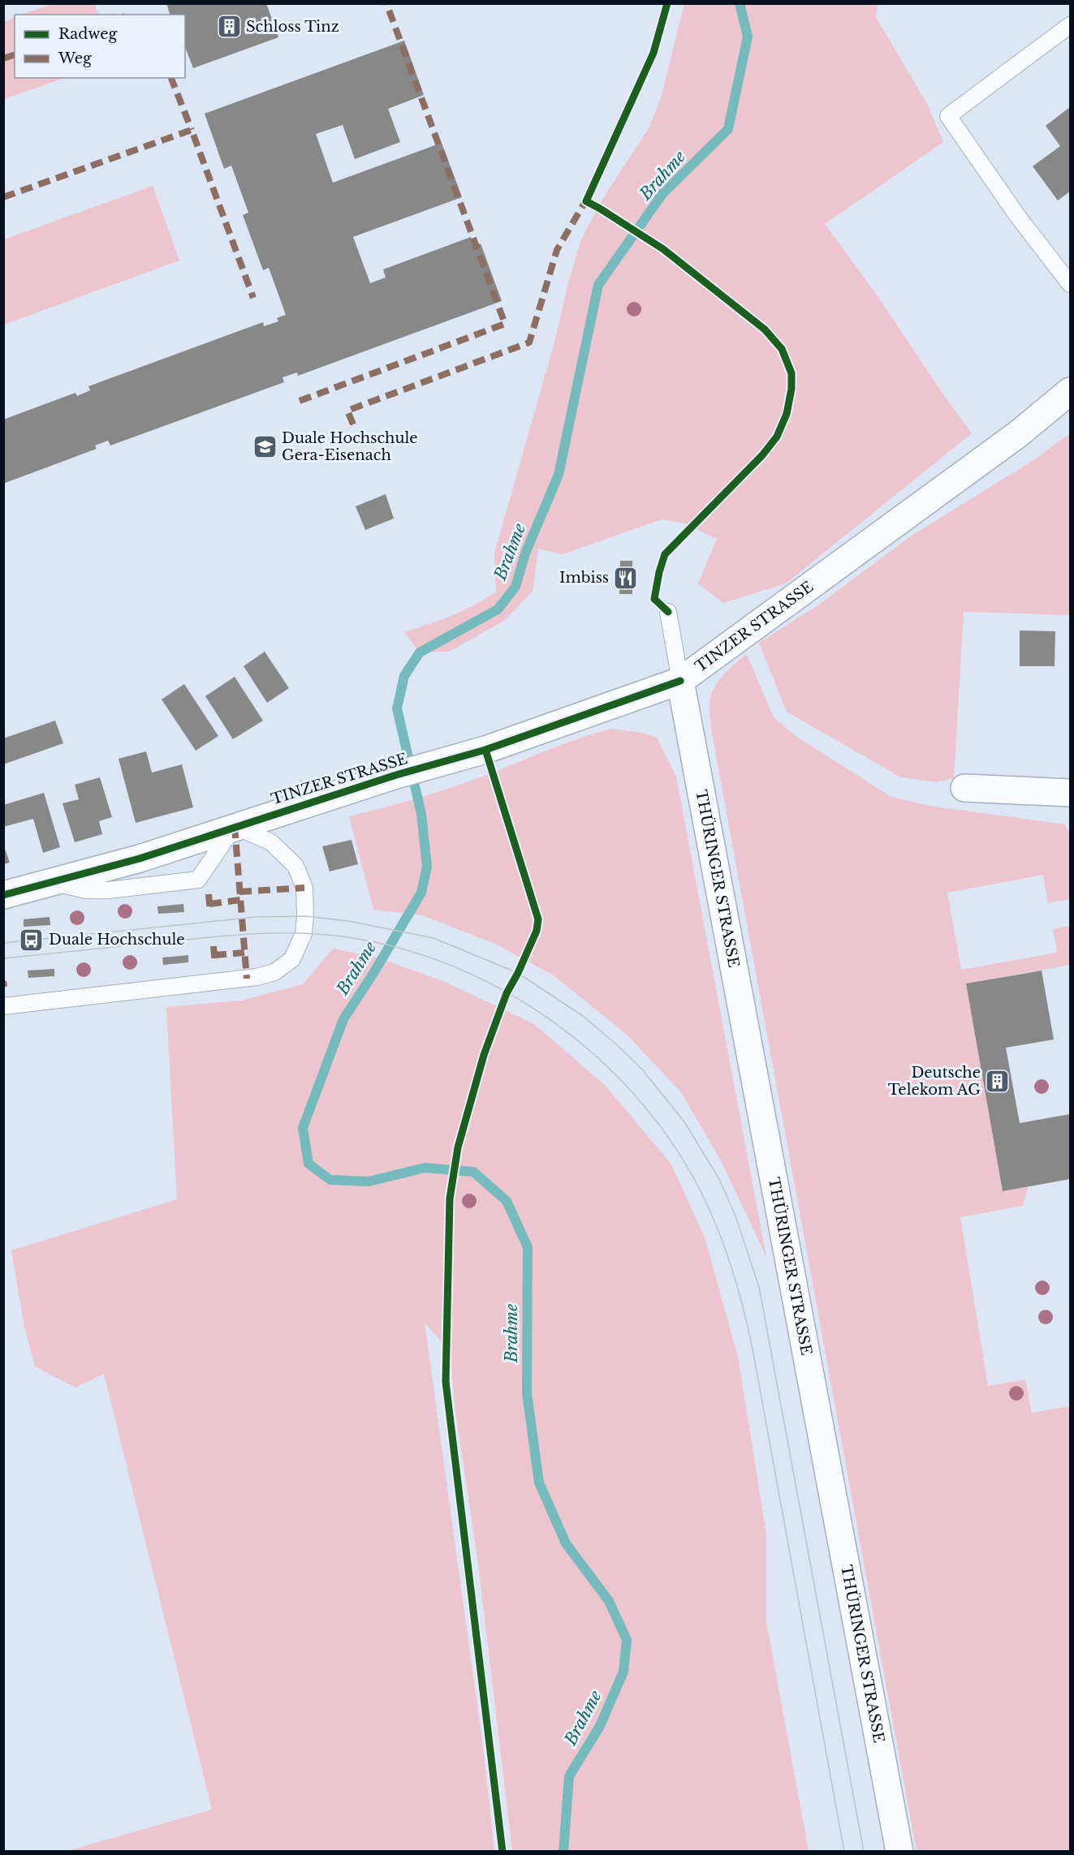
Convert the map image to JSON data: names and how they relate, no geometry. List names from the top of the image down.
{
  "streets": {
    "main road": ["TINZER STRASSE", "THÜRINGER STRASSE"]
  },
  "crossings": [
    ["TINZER STRASSE", "THÜRINGER STRASSE"]
  ],
  "water": ["Brahme"],
  "places": {
    "building": ["Schloss Tinz", "Deutsche Telekom AG"],
    "school or university": ["Duale Hochschule Gera-Eisenach"],
    "restaurant": ["Imbiss"],
    "bus stop": ["Duale Hochschule"]
  },
  "legend": ["Radweg", "Weg"]
}
